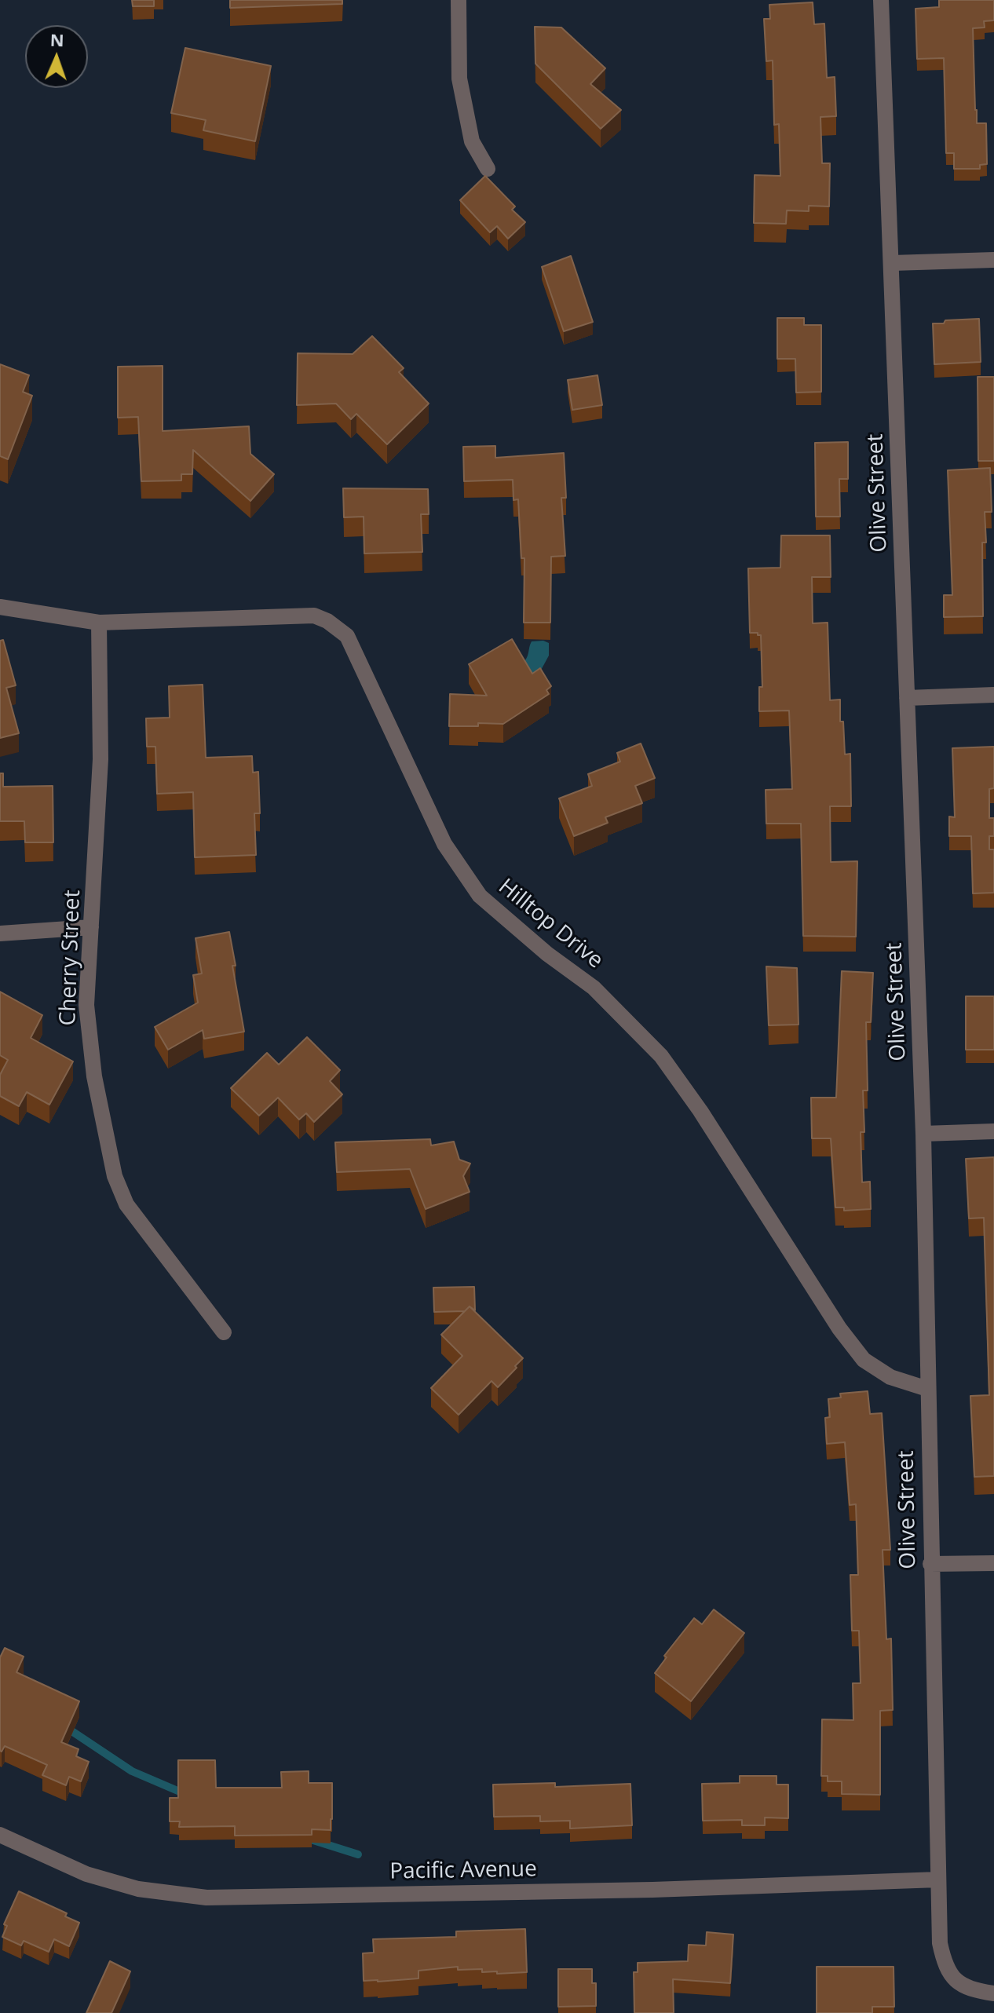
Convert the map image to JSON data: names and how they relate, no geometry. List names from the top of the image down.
{
  "streets": {
    "street": [
      "Olive Street",
      "Hilltop Drive",
      "Cherry Street",
      "Pacific Avenue"
    ]
  },
  "crossings": [
    ["Olive Street", "Hilltop Drive"],
    ["Olive Street", "Pacific Avenue"],
    ["Hilltop Drive", "Cherry Street"]
  ],
  "north": "top"
}
